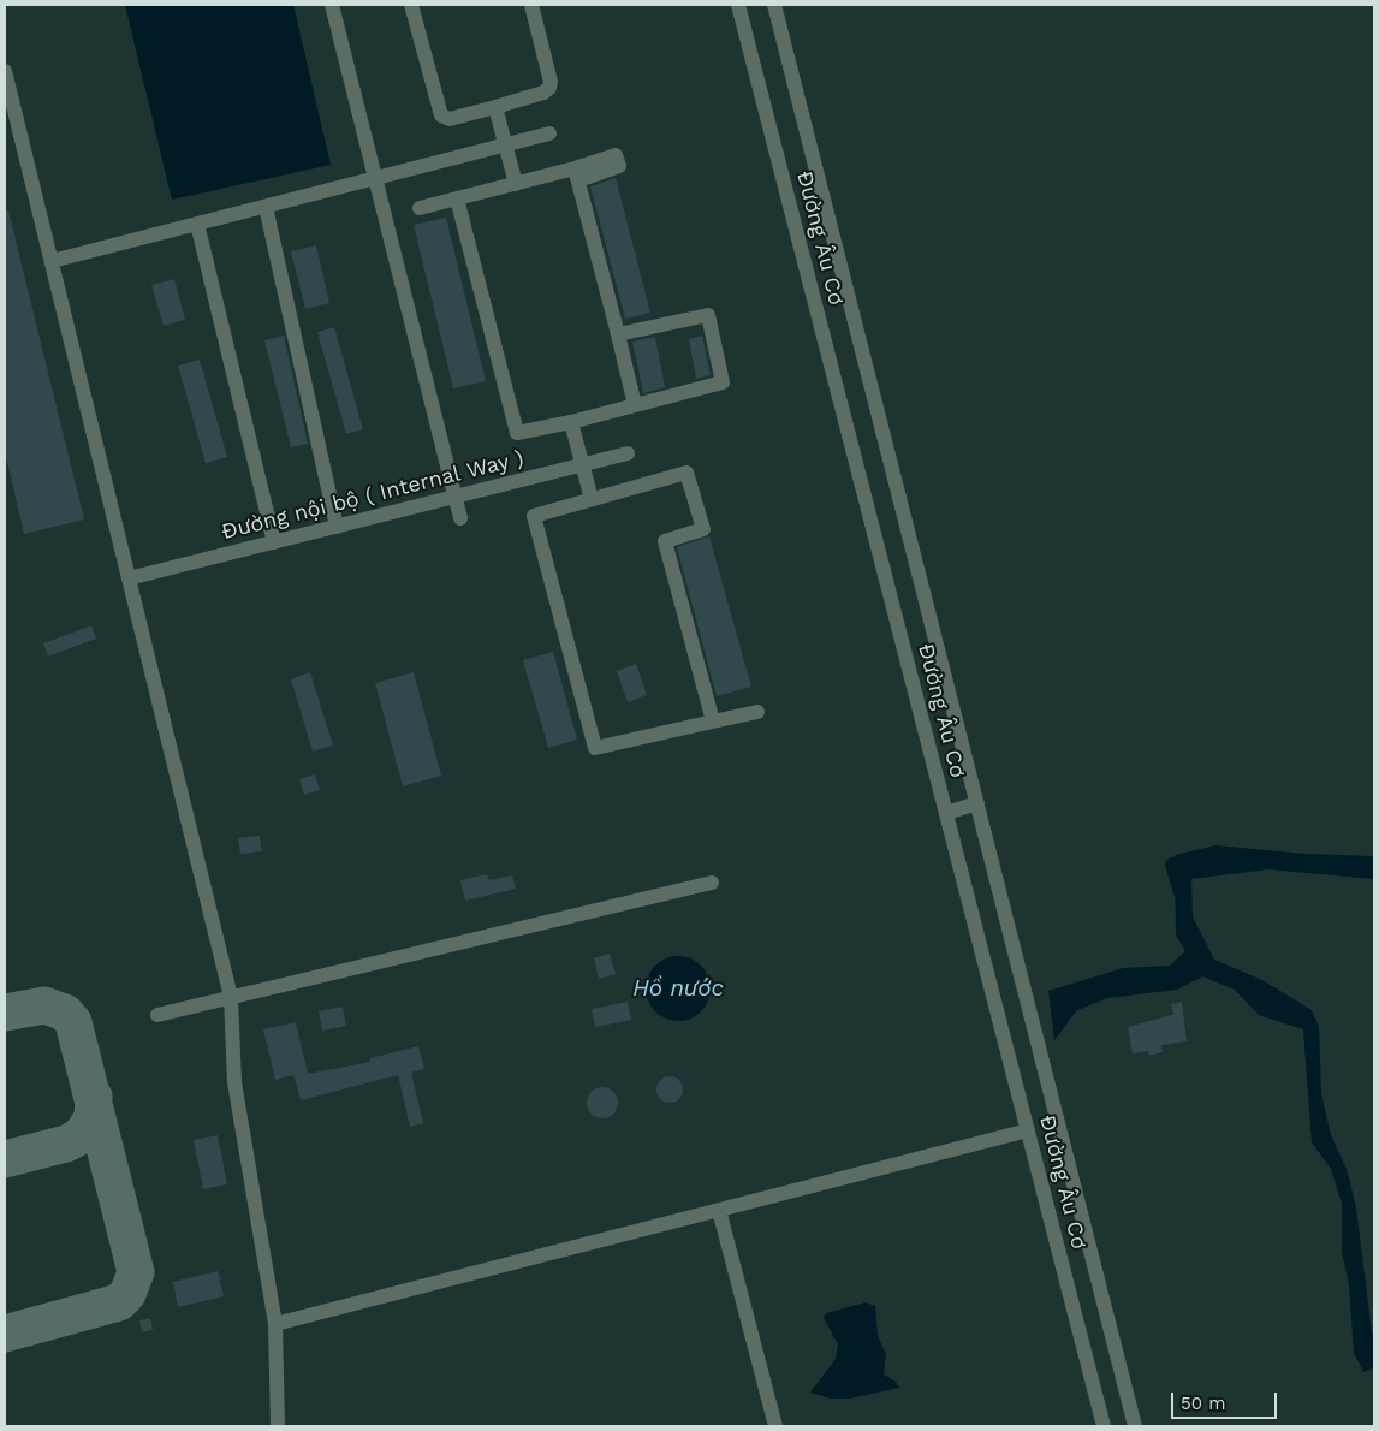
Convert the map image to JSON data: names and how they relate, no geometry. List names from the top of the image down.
{
  "streets": {
    "street": ["Đường Âu Cơ", "Đường nội bộ ( Internal Way )"]
  },
  "water": ["Hồ nước"],
  "scale_bar": "50 m"
}
